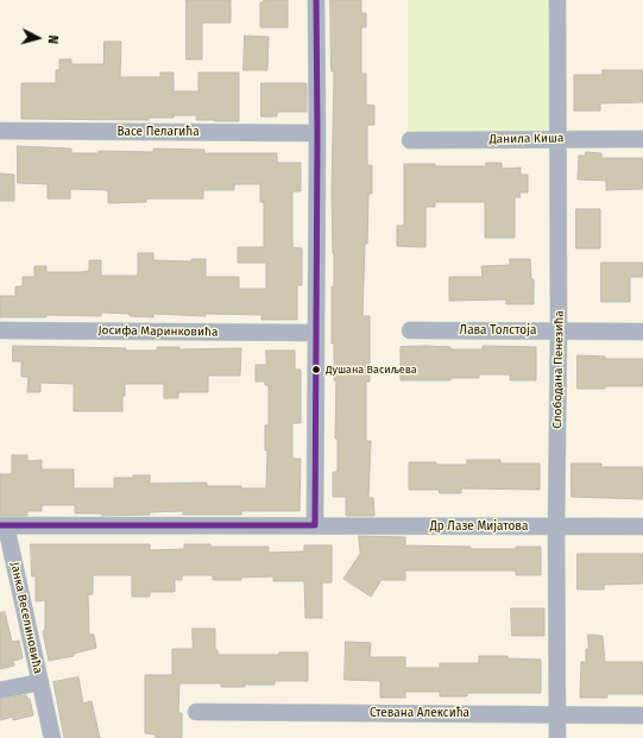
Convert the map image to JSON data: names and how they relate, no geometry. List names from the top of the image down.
{
  "streets": {
    "street": [
      "Васе Пелагића",
      "Данила Киша",
      "Лава Толстоја",
      "Јосифа Маринковића",
      "Слободана Пенезића",
      "Др Лазе Мијатова",
      "Јанка Веселиновића",
      "Стевана Алексића"
    ]
  },
  "crossings": [
    ["Данила Киша", "Слободана Пенезића"],
    ["Лава Толстоја", "Слободана Пенезића"],
    ["Слободана Пенезића", "Др Лазе Мијатова"],
    ["Слободана Пенезића", "Стевана Алексића"]
  ],
  "places": ["Душана Васиљева"],
  "north": "right"
}
